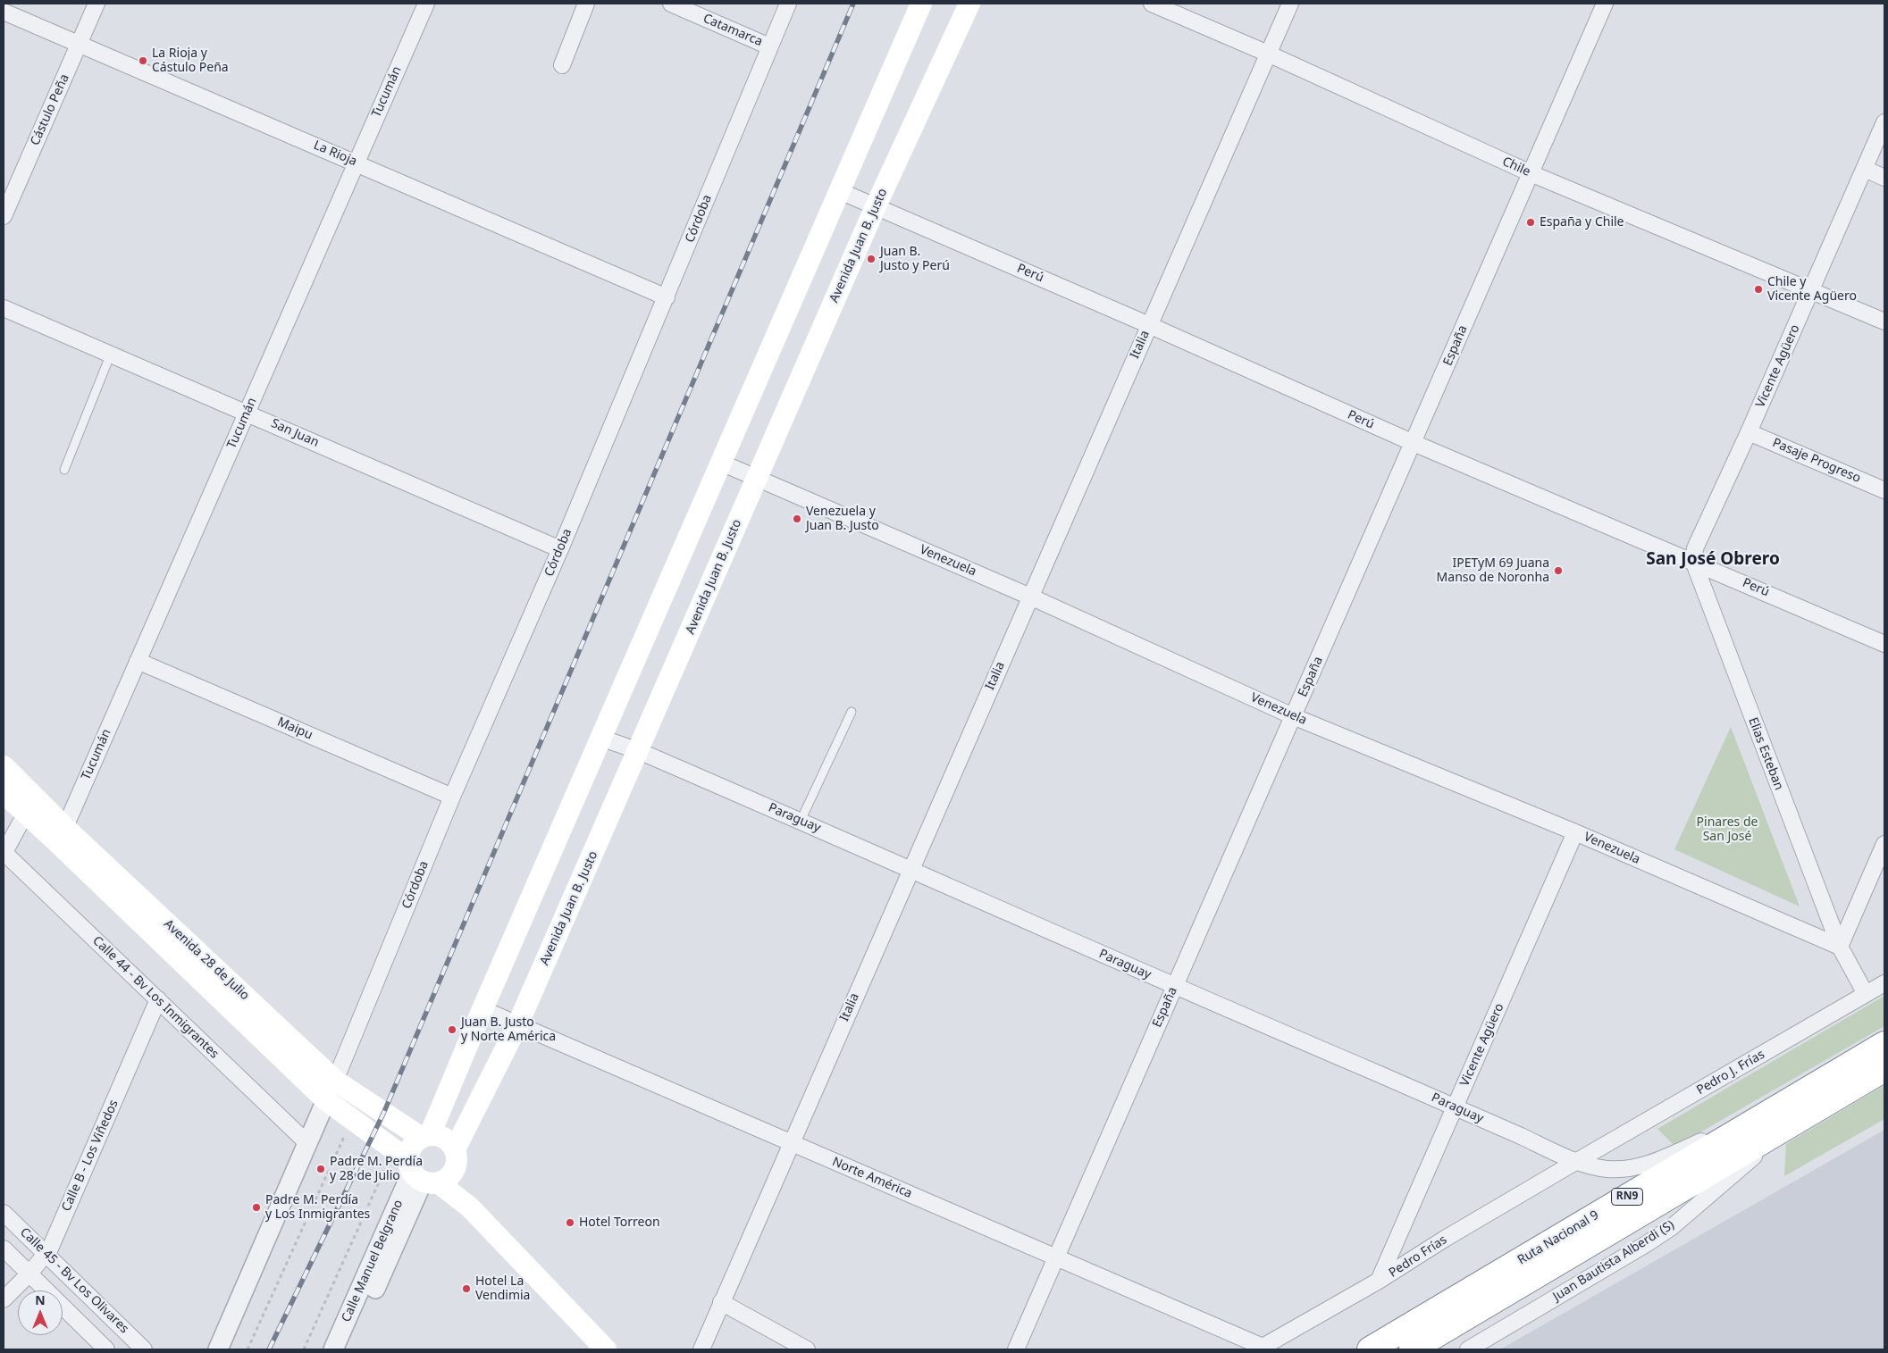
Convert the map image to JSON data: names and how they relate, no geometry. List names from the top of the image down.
{
  "streets": {
    "highway": ["RN9", "Ruta Nacional 9"],
    "main road": ["Avenida Juan B. Justo", "Avenida 28 de Julio"],
    "street": [
      "Catamarca",
      "Tucumán",
      "Cástulo Peña",
      "La Rioja",
      "Chile",
      "Córdoba",
      "Perú",
      "Italia",
      "España",
      "Vicente Agüero",
      "San Juan",
      "Pasaje Progreso",
      "Venezuela",
      "Maipu",
      "Elias Esteban",
      "Paraguay",
      "Calle 44 - Bv Los Inmigrantes",
      "Pedro J. Frías",
      "Calle B - Los Viñedos",
      "Norte América",
      "Pedro Frías",
      "Calle Manuel Belgrano",
      "Juan Bautista Alberdi (S)",
      "Calle 45 - Bv Los Olivares"
    ]
  },
  "crossings": [
    ["Catamarca", "Córdoba"],
    ["Tucumán", "La Rioja"],
    ["Tucumán", "San Juan"],
    ["Tucumán", "Maipu"],
    ["Tucumán", "Avenida 28 de Julio"],
    ["Cástulo Peña", "La Rioja"],
    ["La Rioja", "Córdoba"],
    ["Chile", "Italia"],
    ["Chile", "España"],
    ["Chile", "Vicente Agüero"],
    ["Córdoba", "San Juan"],
    ["Córdoba", "Maipu"],
    ["Córdoba", "Avenida 28 de Julio"],
    ["Córdoba", "Calle 44 - Bv Los Inmigrantes"],
    ["Avenida Juan B. Justo", "Perú"],
    ["Avenida Juan B. Justo", "Venezuela"],
    ["Avenida Juan B. Justo", "Paraguay"],
    ["Avenida Juan B. Justo", "Avenida 28 de Julio"],
    ["Avenida Juan B. Justo", "Norte América"],
    ["Avenida Juan B. Justo", "Calle Manuel Belgrano"],
    ["Perú", "Italia"],
    ["Perú", "España"],
    ["Perú", "Vicente Agüero"],
    ["Perú", "Elias Esteban"],
    ["Italia", "Venezuela"],
    ["Italia", "Paraguay"],
    ["Italia", "Norte América"],
    ["España", "Venezuela"],
    ["España", "Paraguay"],
    ["España", "Norte América"],
    ["Vicente Agüero", "Pasaje Progreso"],
    ["Vicente Agüero", "Venezuela"],
    ["Vicente Agüero", "Elias Esteban"],
    ["Vicente Agüero", "Paraguay"],
    ["Vicente Agüero", "Pedro Frías"],
    ["Venezuela", "Elias Esteban"],
    ["Elias Esteban", "Pedro J. Frías"],
    ["Paraguay", "Pedro J. Frías"],
    ["Paraguay", "Ruta Nacional 9"],
    ["Paraguay", "Pedro Frías"],
    ["Avenida 28 de Julio", "Calle Manuel Belgrano"],
    ["Calle 44 - Bv Los Inmigrantes", "Calle B - Los Viñedos"],
    ["Pedro J. Frías", "Pedro Frías"],
    ["Calle B - Los Viñedos", "Calle 45 - Bv Los Olivares"],
    ["Norte América", "Pedro Frías"],
    ["Ruta Nacional 9", "Juan Bautista Alberdi (S)"]
  ],
  "districts": ["San José Obrero"],
  "parks": ["Pinares de San José"],
  "places": [
    "La Rioja y Cástulo Peña",
    "España y Chile",
    "Juan B. Justo y Perú",
    "Chile y Vicente Agüero",
    "Venezuela y Juan B. Justo",
    "IPETyM 69 Juana Manso de Noronha",
    "Juan B. Justo y Norte América",
    "Padre M. Perdía y 28 de Julio",
    "Padre M. Perdía y Los Inmigrantes",
    "Hotel Torreon",
    "Hotel La Vendimia"
  ],
  "north": "top"
}
